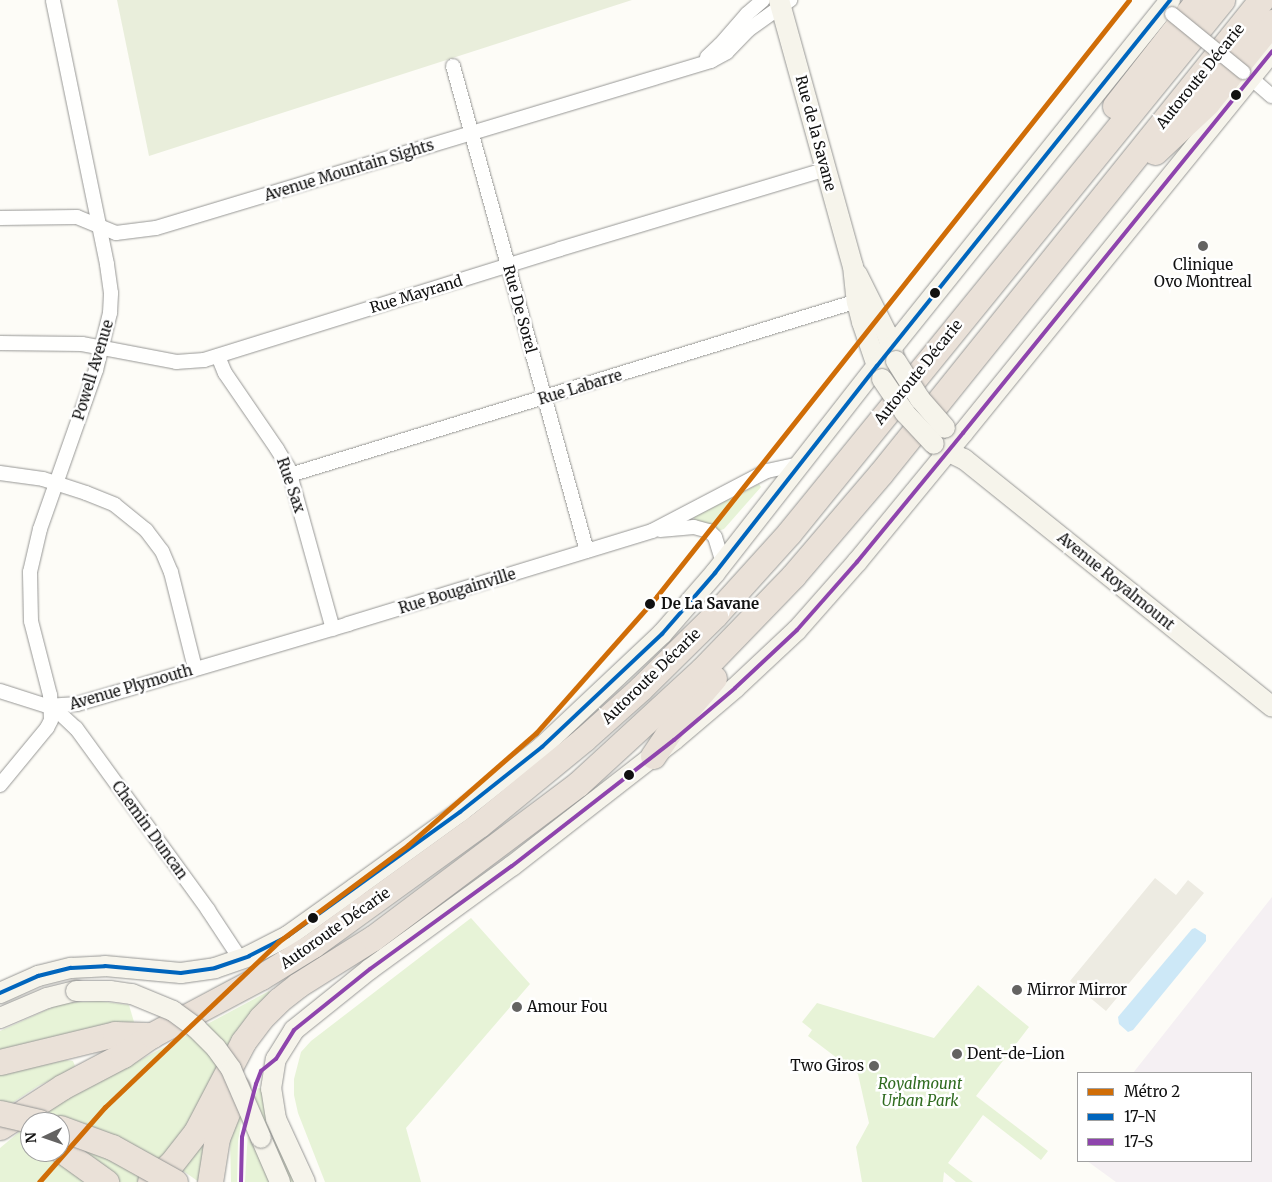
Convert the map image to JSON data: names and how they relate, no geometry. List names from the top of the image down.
{
  "streets": {
    "highway": ["Autoroute Décarie"],
    "main road": ["Rue de la Savane", "Avenue Royalmount"],
    "street": [
      "Avenue Mountain Sights",
      "Rue Mayrand",
      "Rue De Sorel",
      "Powell Avenue",
      "Rue Labarre",
      "Rue Sax",
      "Rue Bougainville",
      "Avenue Plymouth",
      "Chemin Duncan"
    ]
  },
  "crossings": [
    ["Rue de la Savane", "Avenue Mountain Sights"],
    ["Rue de la Savane", "Rue Mayrand"],
    ["Rue de la Savane", "Rue Labarre"],
    ["Rue de la Savane", "Avenue Royalmount"],
    ["Avenue Mountain Sights", "Rue De Sorel"],
    ["Avenue Mountain Sights", "Powell Avenue"],
    ["Rue Mayrand", "Rue De Sorel"],
    ["Rue Mayrand", "Powell Avenue"],
    ["Rue Mayrand", "Rue Sax"],
    ["Rue De Sorel", "Rue Labarre"],
    ["Rue De Sorel", "Rue Bougainville"],
    ["Powell Avenue", "Avenue Plymouth"],
    ["Powell Avenue", "Chemin Duncan"],
    ["Rue Labarre", "Rue Sax"],
    ["Rue Sax", "Rue Bougainville"],
    ["Rue Bougainville", "Avenue Plymouth"],
    ["Avenue Plymouth", "Chemin Duncan"]
  ],
  "parks": ["Royalmount Urban Park"],
  "places": [
    "Clinique Ovo Montreal",
    "De La Savane",
    "Mirror Mirror",
    "Amour Fou",
    "Dent-de-Lion",
    "Two Giros"
  ],
  "lines": ["metro line 2", "transit line 17-N", "transit line 17-S"],
  "legend": ["Métro 2", "17-N", "17-S"],
  "north": "left"
}
